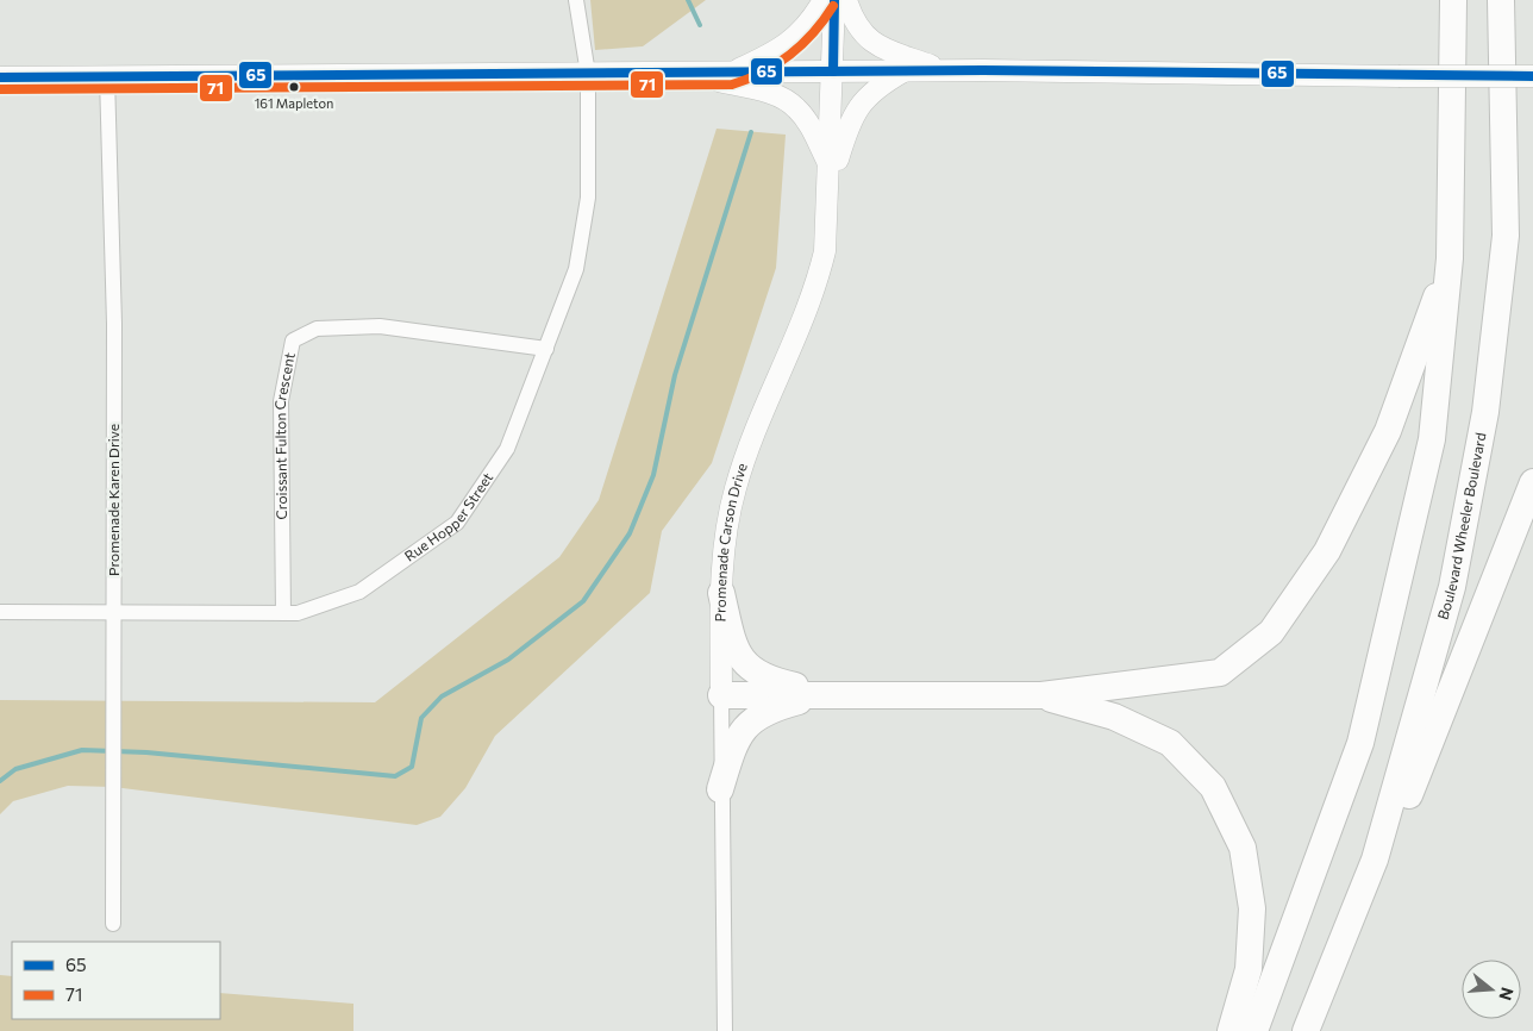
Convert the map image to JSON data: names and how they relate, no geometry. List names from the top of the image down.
{
  "streets": {
    "highway": ["Boulevard Wheeler Boulevard"],
    "main road": ["Promenade Carson Drive"],
    "street": ["Croissant Fulton Crescent", "Promenade Karen Drive", "Rue Hopper Street"]
  },
  "crossings": [
    ["Croissant Fulton Crescent", "Rue Hopper Street"],
    ["Promenade Karen Drive", "Rue Hopper Street"]
  ],
  "places": ["161 Mapleton"],
  "lines": ["transit line 65", "transit line 71"],
  "legend": ["65", "71"],
  "north": "right"
}
